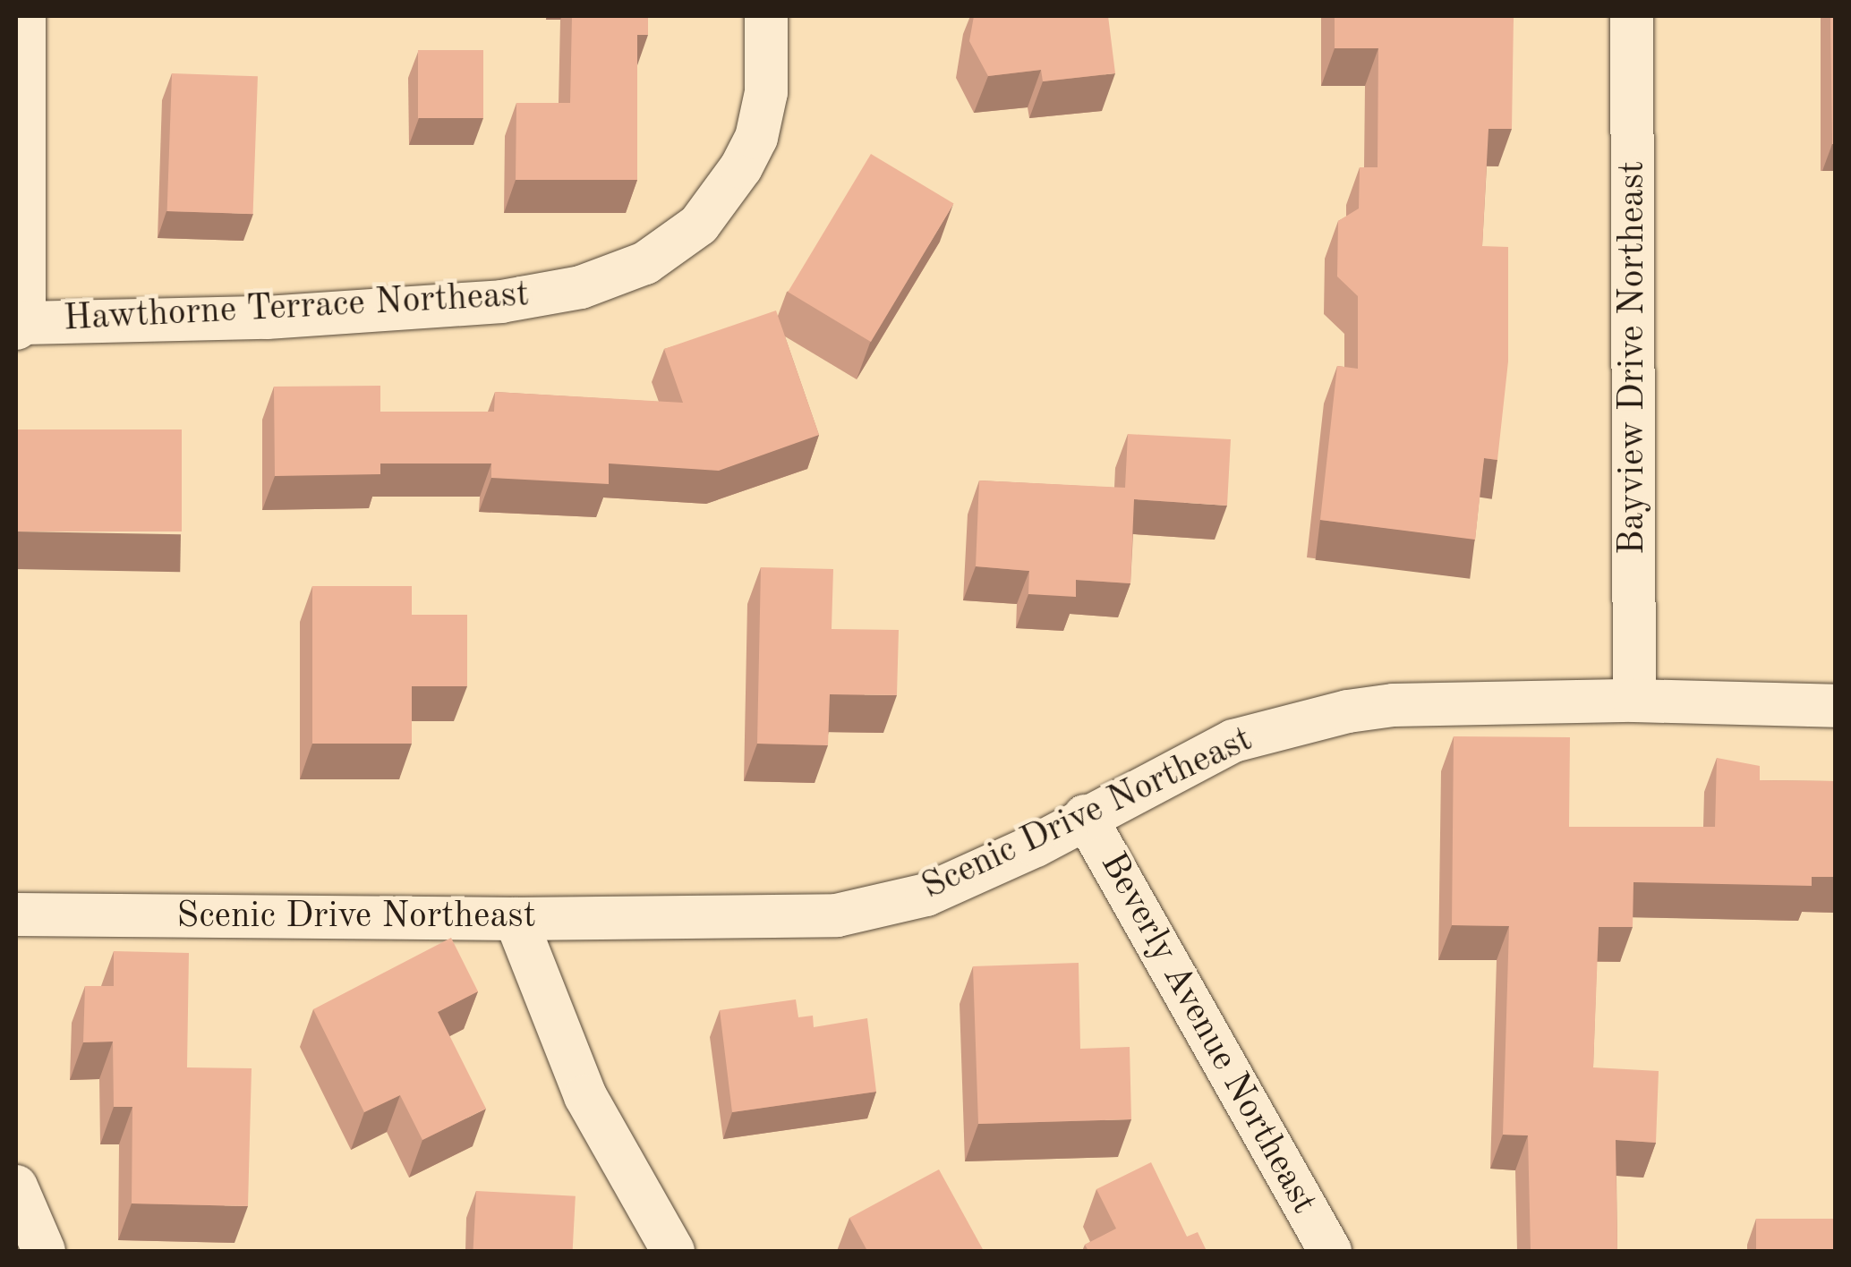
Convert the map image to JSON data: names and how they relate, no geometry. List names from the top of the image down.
{
  "streets": {
    "street": [
      "Hawthorne Terrace Northeast",
      "Bayview Drive Northeast",
      "Scenic Drive Northeast",
      "Beverly Avenue Northeast"
    ]
  },
  "crossings": [
    ["Bayview Drive Northeast", "Scenic Drive Northeast"],
    ["Scenic Drive Northeast", "Beverly Avenue Northeast"]
  ]
}
